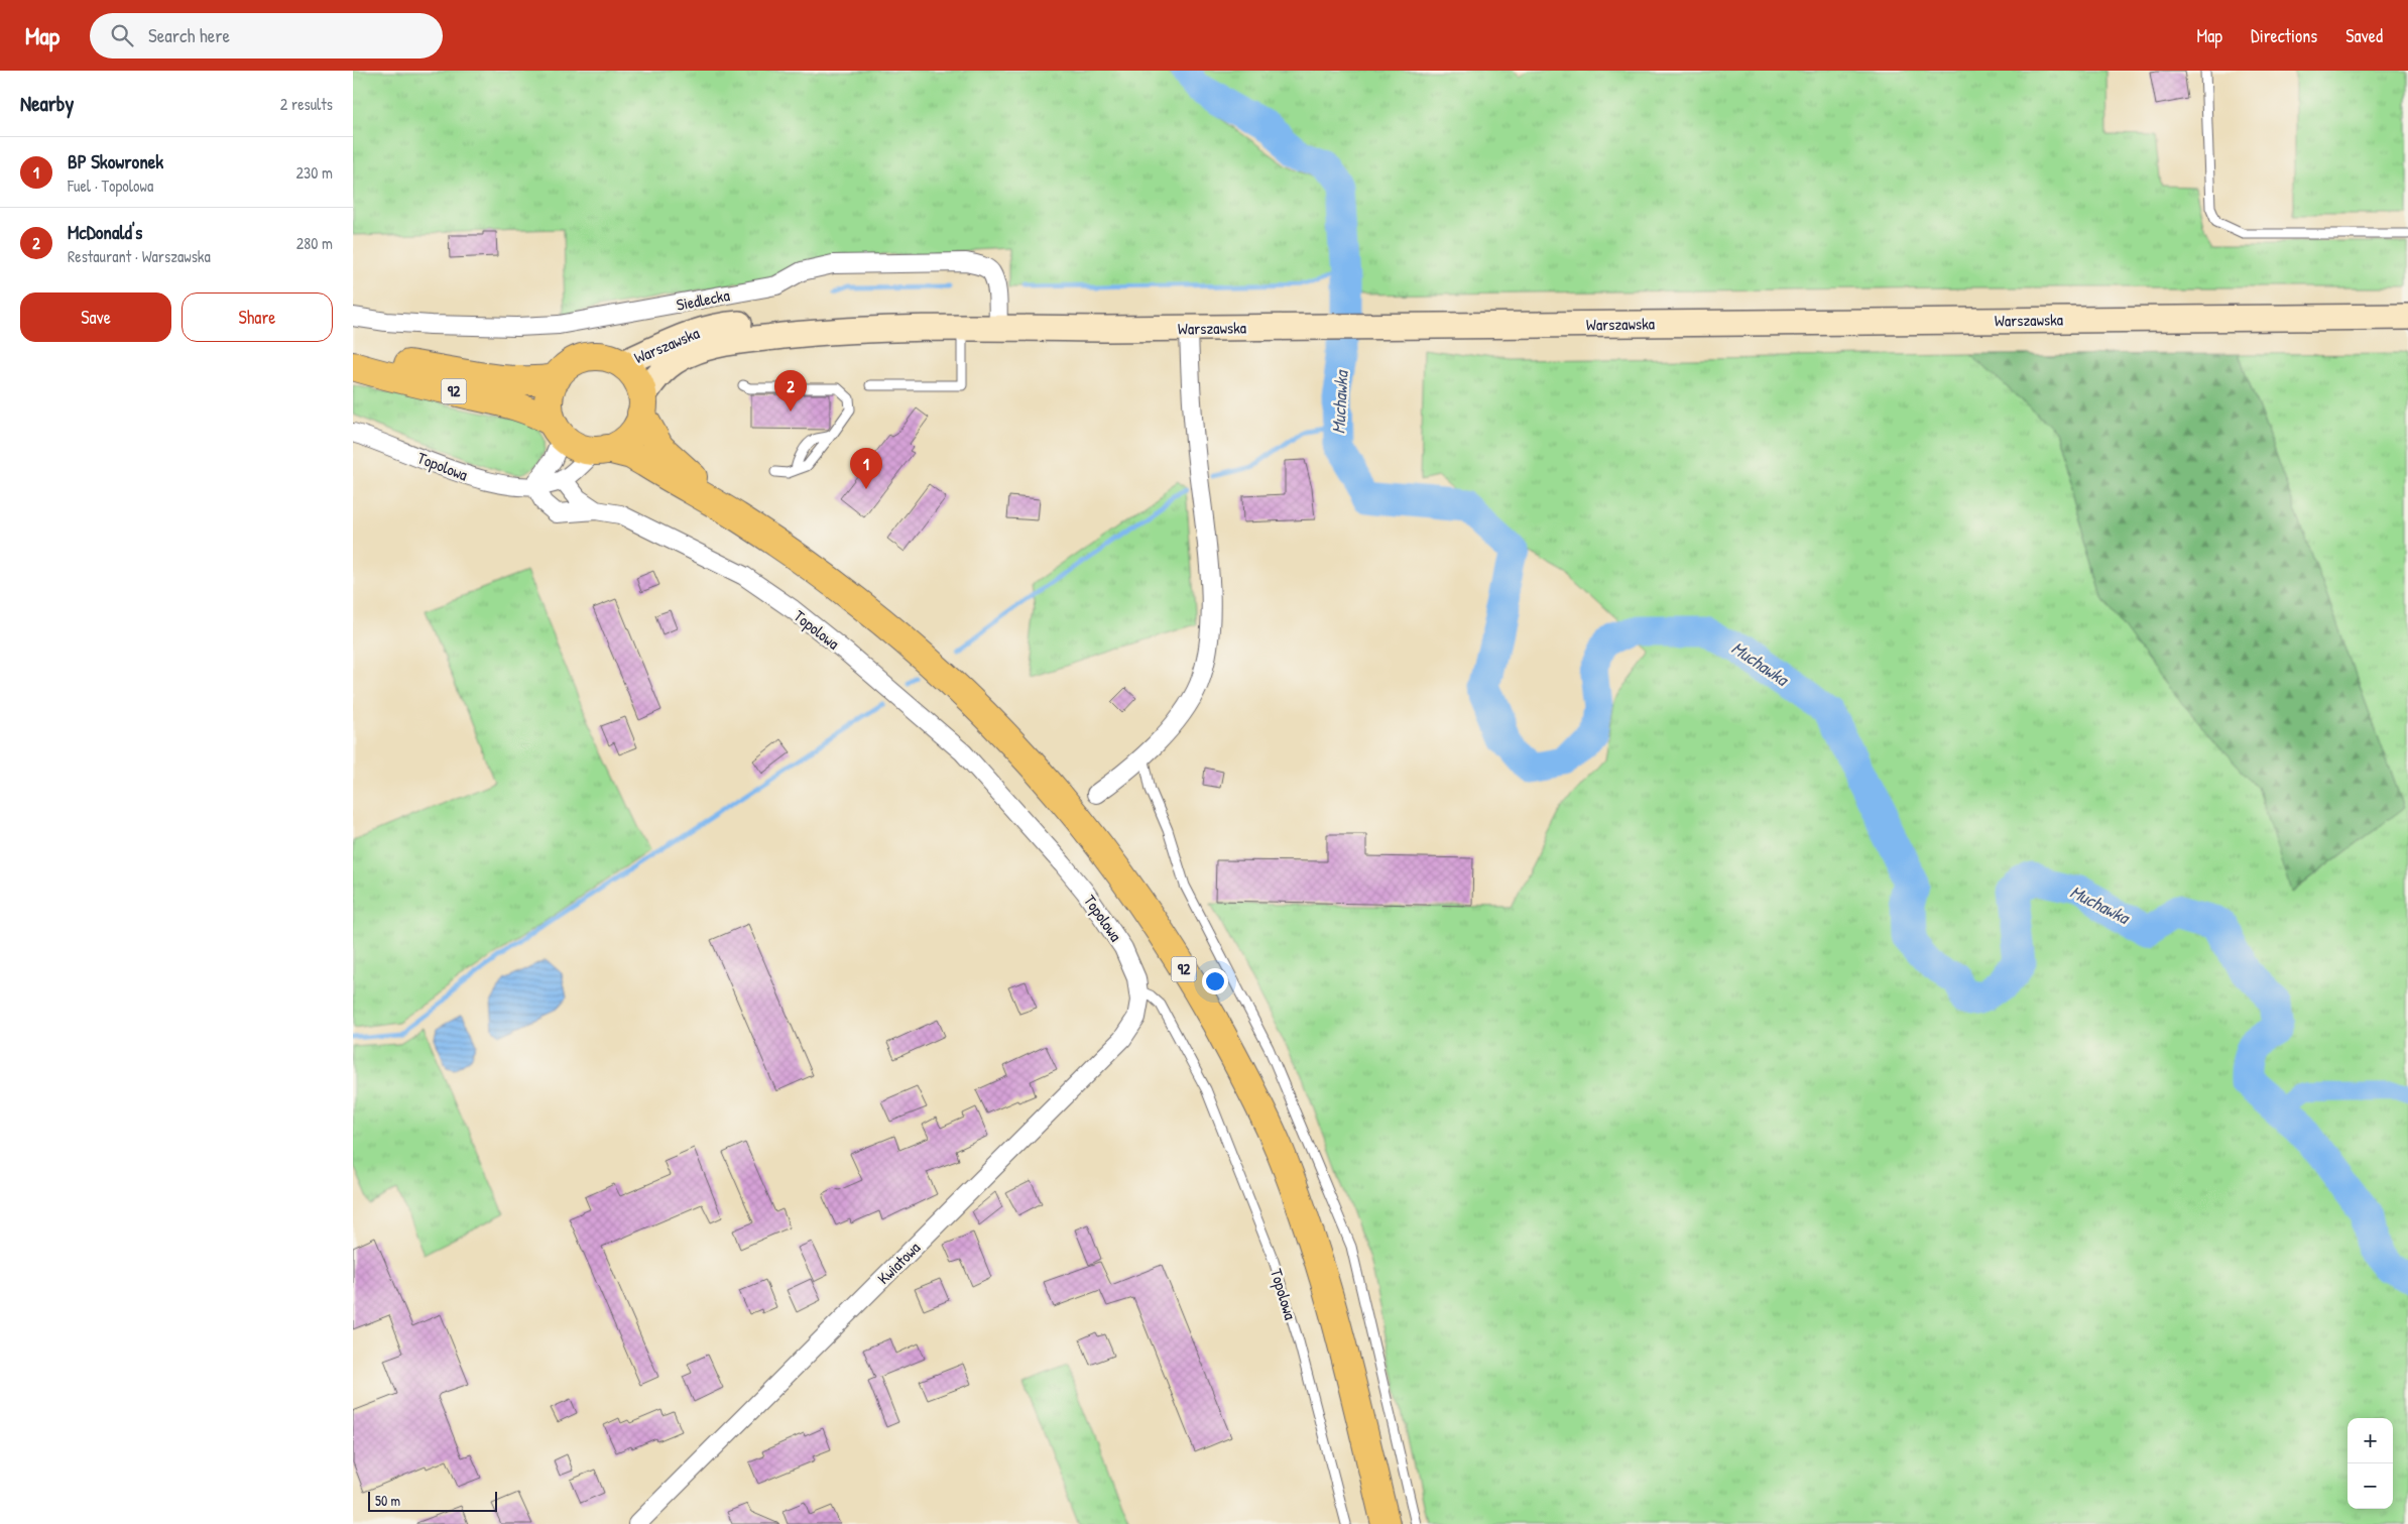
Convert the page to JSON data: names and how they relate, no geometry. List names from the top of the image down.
{
  "streets": {
    "main road": ["Warszawska", "92"],
    "street": ["Siedlecka", "Topolowa", "Kwiatowa"]
  },
  "crossings": [
    ["Siedlecka", "Warszawska"],
    ["Warszawska", "92"],
    ["Warszawska", "Topolowa"],
    ["92", "Topolowa"],
    ["Topolowa", "Kwiatowa"]
  ],
  "water": ["Muchawka"],
  "scale_bar": "50 m",
  "page": {
    "header": "Map",
    "search": "Search here",
    "nav": ["Map", "Directions", "Saved"],
    "heading": ["Nearby", "2 results"],
    "list": [
      {
        "mark": "1",
        "name": "BP Skowronek",
        "note": "Fuel · Topolowa",
        "value": "230 m"
      },
      {
        "mark": "2",
        "name": "McDonald's",
        "note": "Restaurant · Warszawska",
        "value": "280 m"
      }
    ],
    "buttons": ["Save", "Share"],
    "pins": ["2", "1"],
    "map_buttons": ["+", "−"],
    "scale": "50 m"
  }
}
